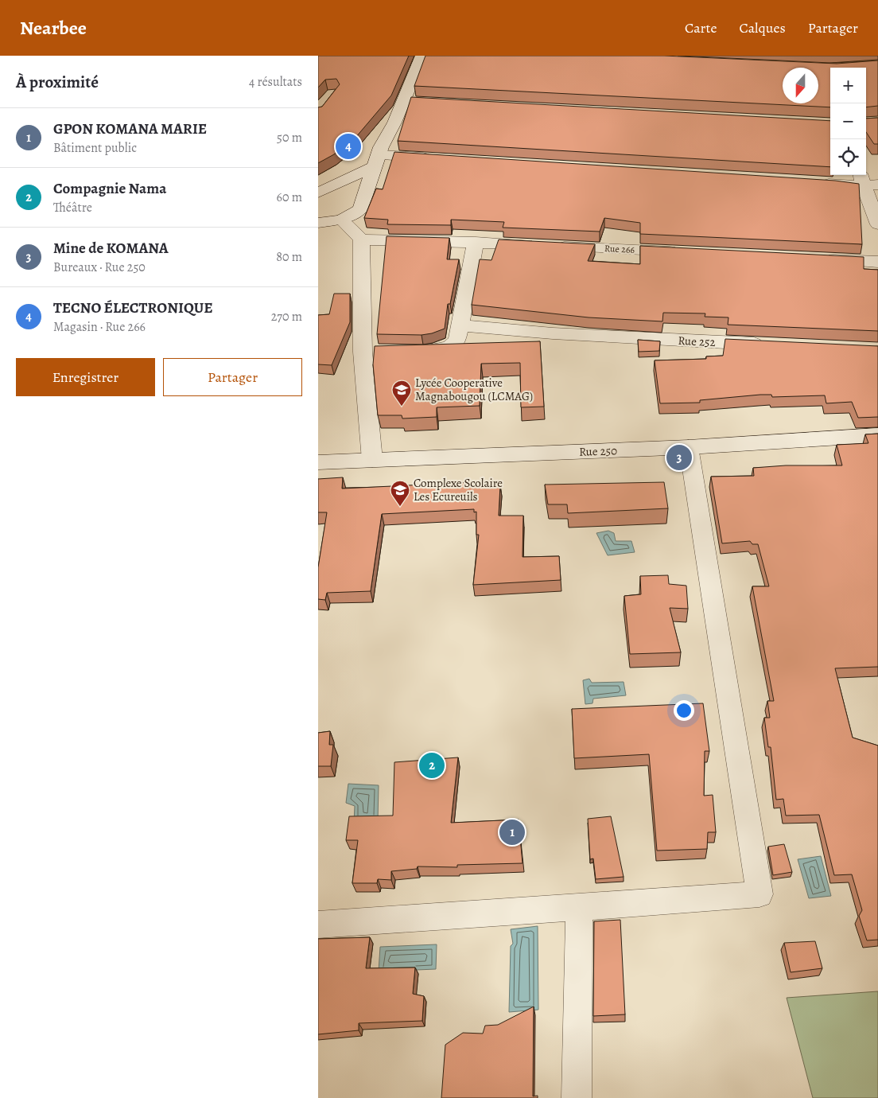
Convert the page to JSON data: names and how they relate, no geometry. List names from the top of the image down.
{
  "streets": {
    "street": ["Rue 266", "Rue 252", "Rue 250"]
  },
  "places": {
    "school or university": ["Lycée Cooperative Magnabougou (LCMAG)", "Complexe Scolaire Les Ecureuils"]
  },
  "north": "bottom",
  "page": {
    "header": "Nearbee",
    "nav": ["Carte", "Calques", "Partager"],
    "heading": ["À proximité", "4 résultats"],
    "map_buttons": ["+", "−"],
    "list": [
      {
        "mark": "1",
        "name": "GPON KOMANA MARIE",
        "note": "Bâtiment public",
        "value": "50 m"
      },
      {
        "mark": "2",
        "name": "Compagnie Nama",
        "note": "Théâtre",
        "value": "60 m"
      },
      {
        "mark": "3",
        "name": "Mine de KOMANA",
        "note": "Bureaux · Rue 250",
        "value": "80 m"
      },
      {
        "mark": "4",
        "name": "TECNO ÉLECTRONIQUE",
        "note": "Magasin · Rue 266",
        "value": "270 m"
      }
    ],
    "pins": [
      "4",
      "3",
      "2",
      "1"
    ],
    "buttons": ["Enregistrer", "Partager"]
  }
}
